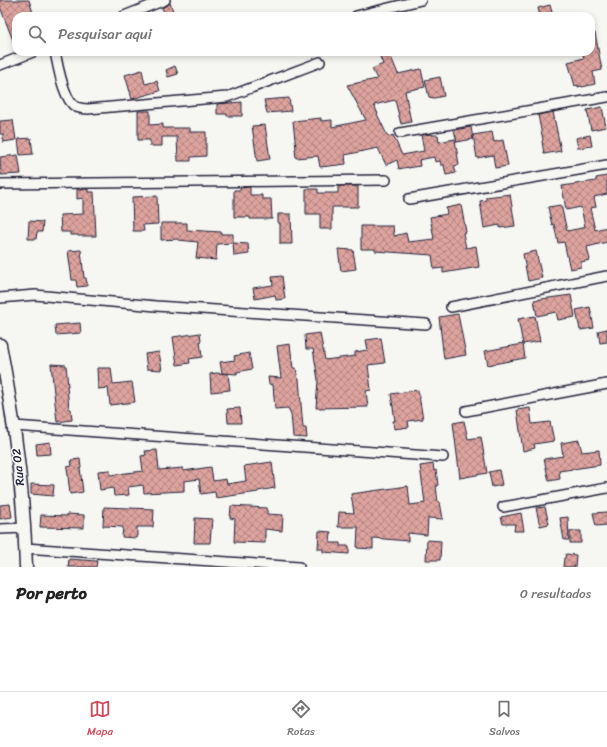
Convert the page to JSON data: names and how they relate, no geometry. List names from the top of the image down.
{
  "streets": {
    "street": ["Rua 02"]
  },
  "page": {
    "search": "Pesquisar aqui",
    "heading": ["Por perto", "0 resultados"],
    "nav": ["Mapa", "Rotas", "Salvos"]
  }
}
